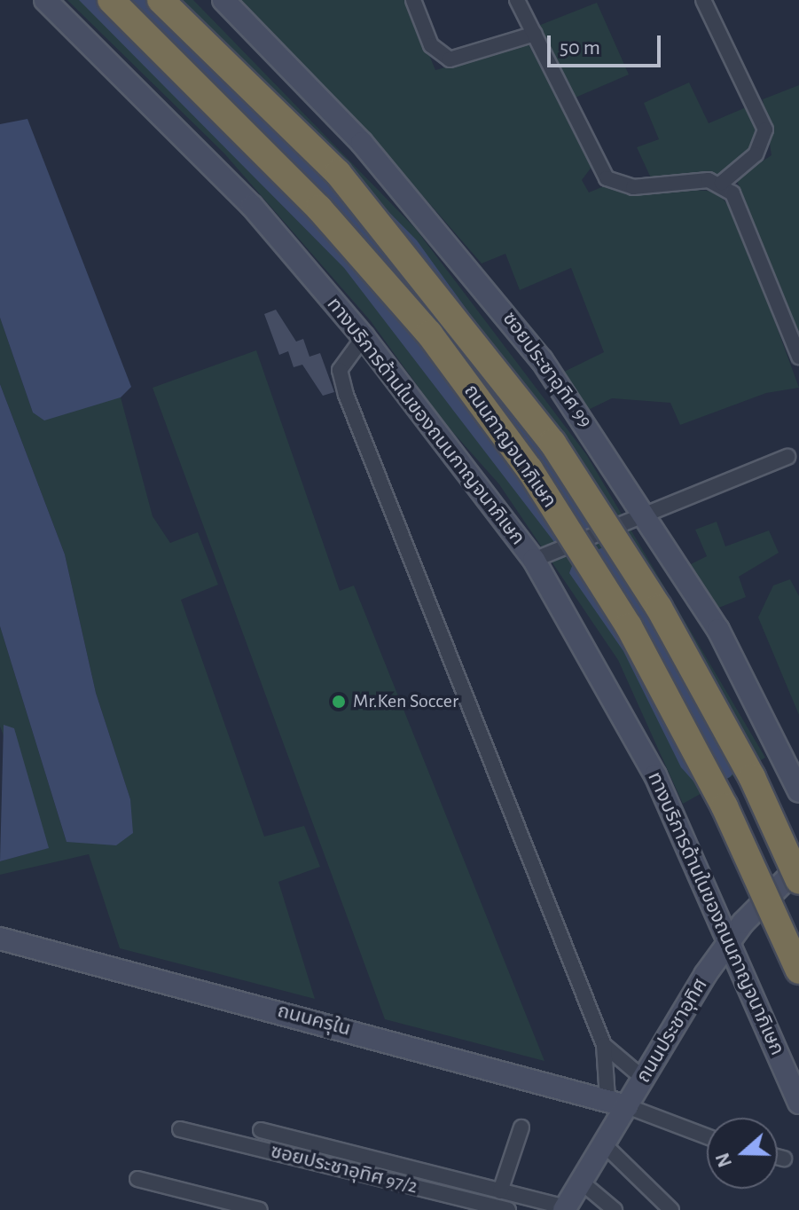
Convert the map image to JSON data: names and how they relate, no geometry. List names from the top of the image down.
{
  "streets": {
    "highway": ["ถนนกาญจนาภิเษก"],
    "main road": [
      "ซอยประชาอุทิศ 99",
      "ทางบริการด้านในของถนนกาญจนาภิเษก",
      "ถนนครุใน",
      "ถนนประชาอุทิศ"
    ],
    "street": ["ซอยประชาอุทิศ 97/2"]
  },
  "crossings": [
    ["ทางบริการด้านในของถนนกาญจนาภิเษก", "ถนนประชาอุทิศ"],
    ["ถนนครุใน", "ถนนประชาอุทิศ"]
  ],
  "places": ["Mr.Ken Soccer"],
  "scale_bar": "50 m",
  "north": "left"
}
